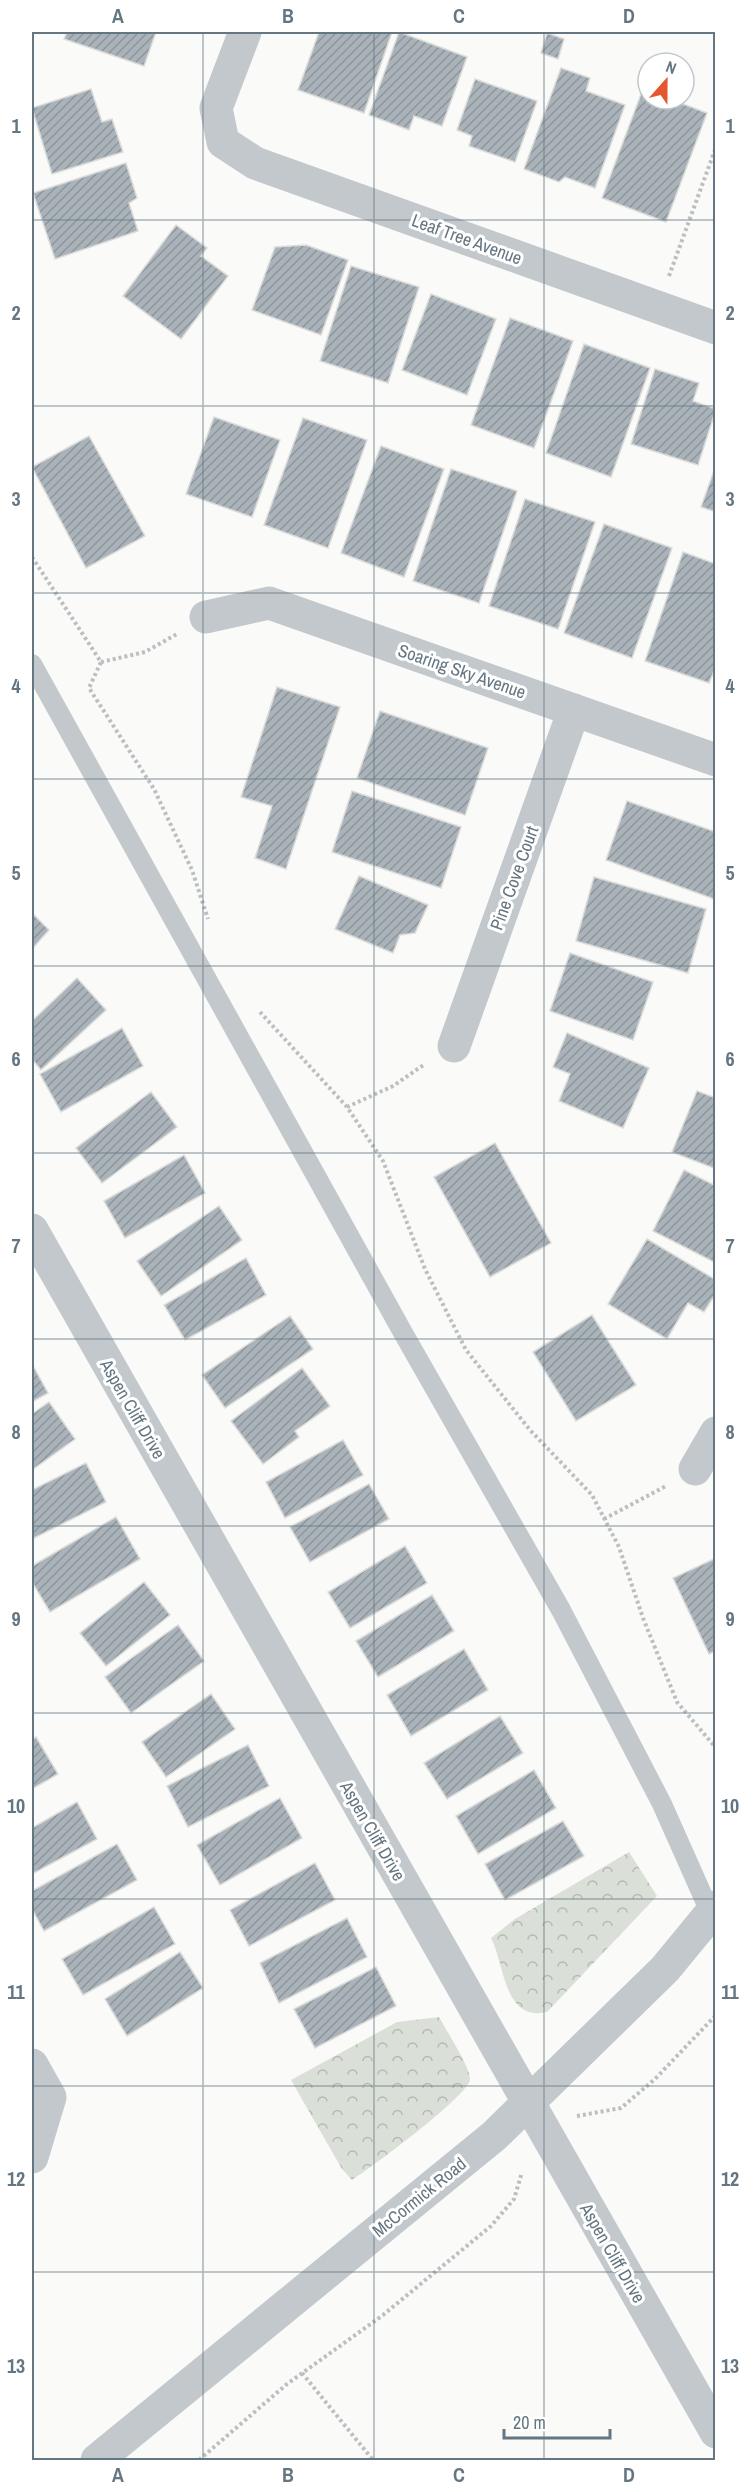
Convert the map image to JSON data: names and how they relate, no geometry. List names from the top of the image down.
{
  "streets": {
    "street": [
      "Leaf Tree Avenue",
      "Soaring Sky Avenue",
      "Pine Cove Court",
      "Aspen Cliff Drive",
      "McCormick Road"
    ]
  },
  "crossings": [
    ["Soaring Sky Avenue", "Pine Cove Court"],
    ["Aspen Cliff Drive", "McCormick Road"]
  ],
  "scale_bar": "20 m",
  "north": "top",
  "grid": {
    "columns": [
      "A",
      "B",
      "C",
      "D"
    ],
    "rows": [
      "1",
      "2",
      "3",
      "4",
      "5",
      "6",
      "7",
      "8",
      "9",
      "10",
      "11",
      "12",
      "13"
    ]
  }
}
